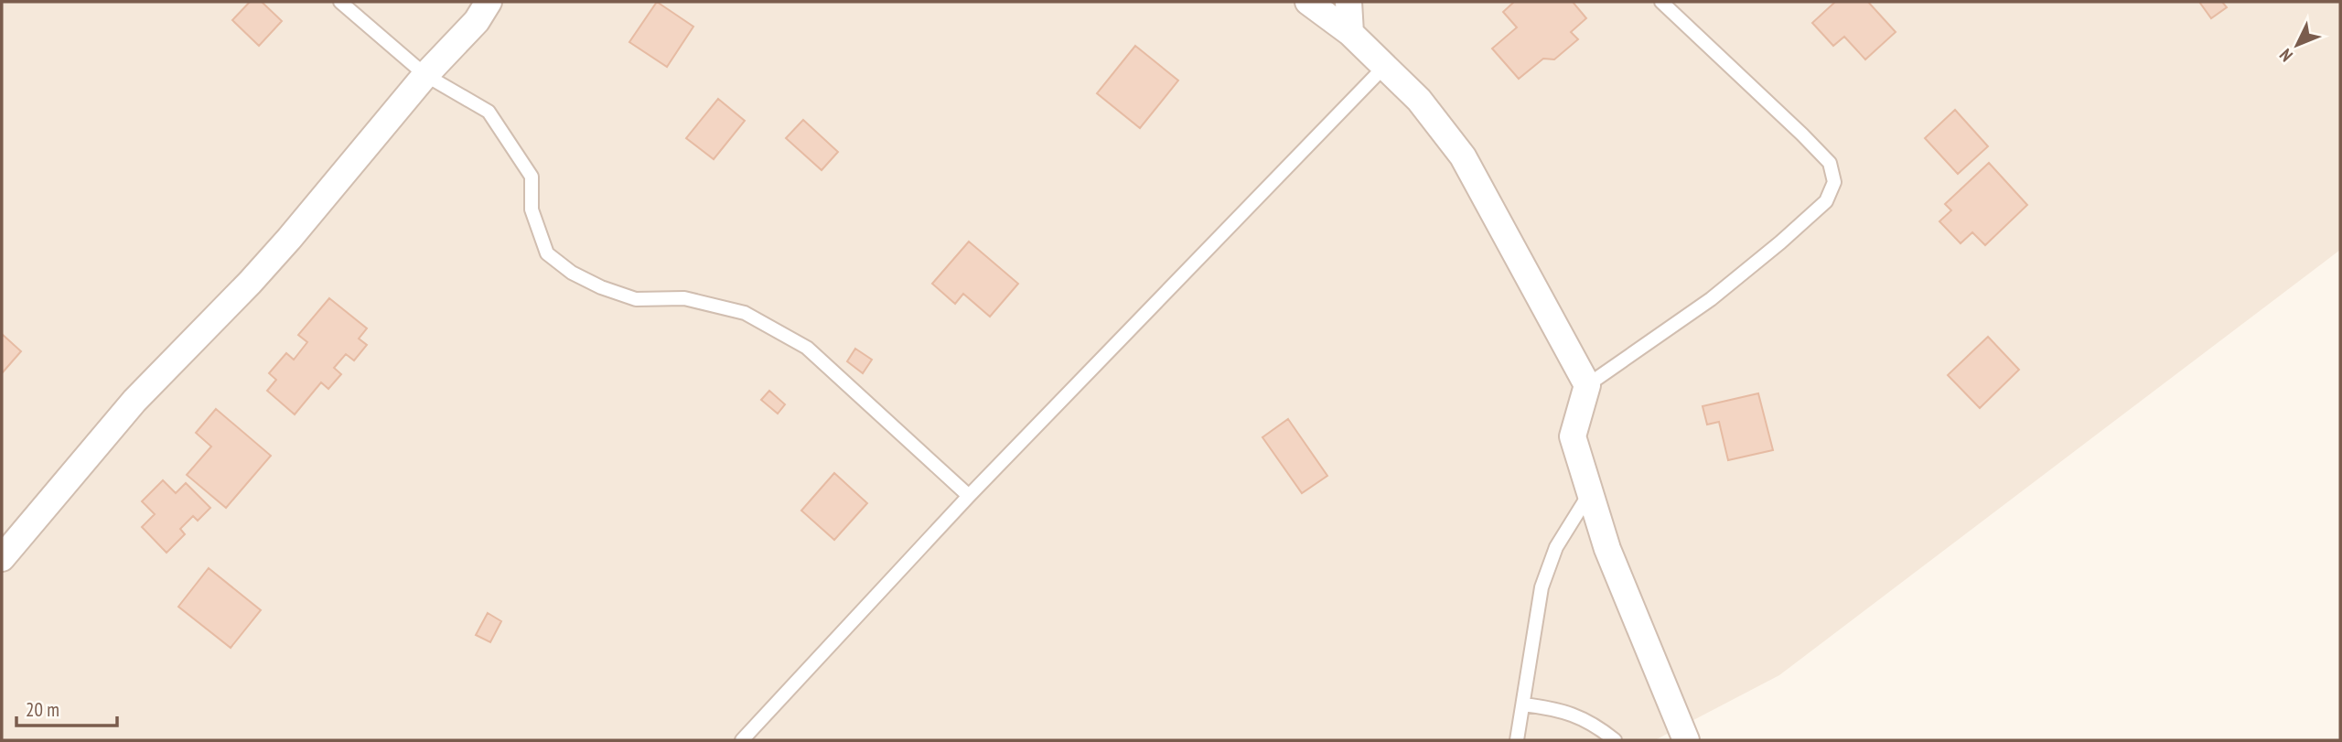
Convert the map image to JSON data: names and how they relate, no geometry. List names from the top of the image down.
{
  "scale_bar": "20 m",
  "north": "bottom left"
}
